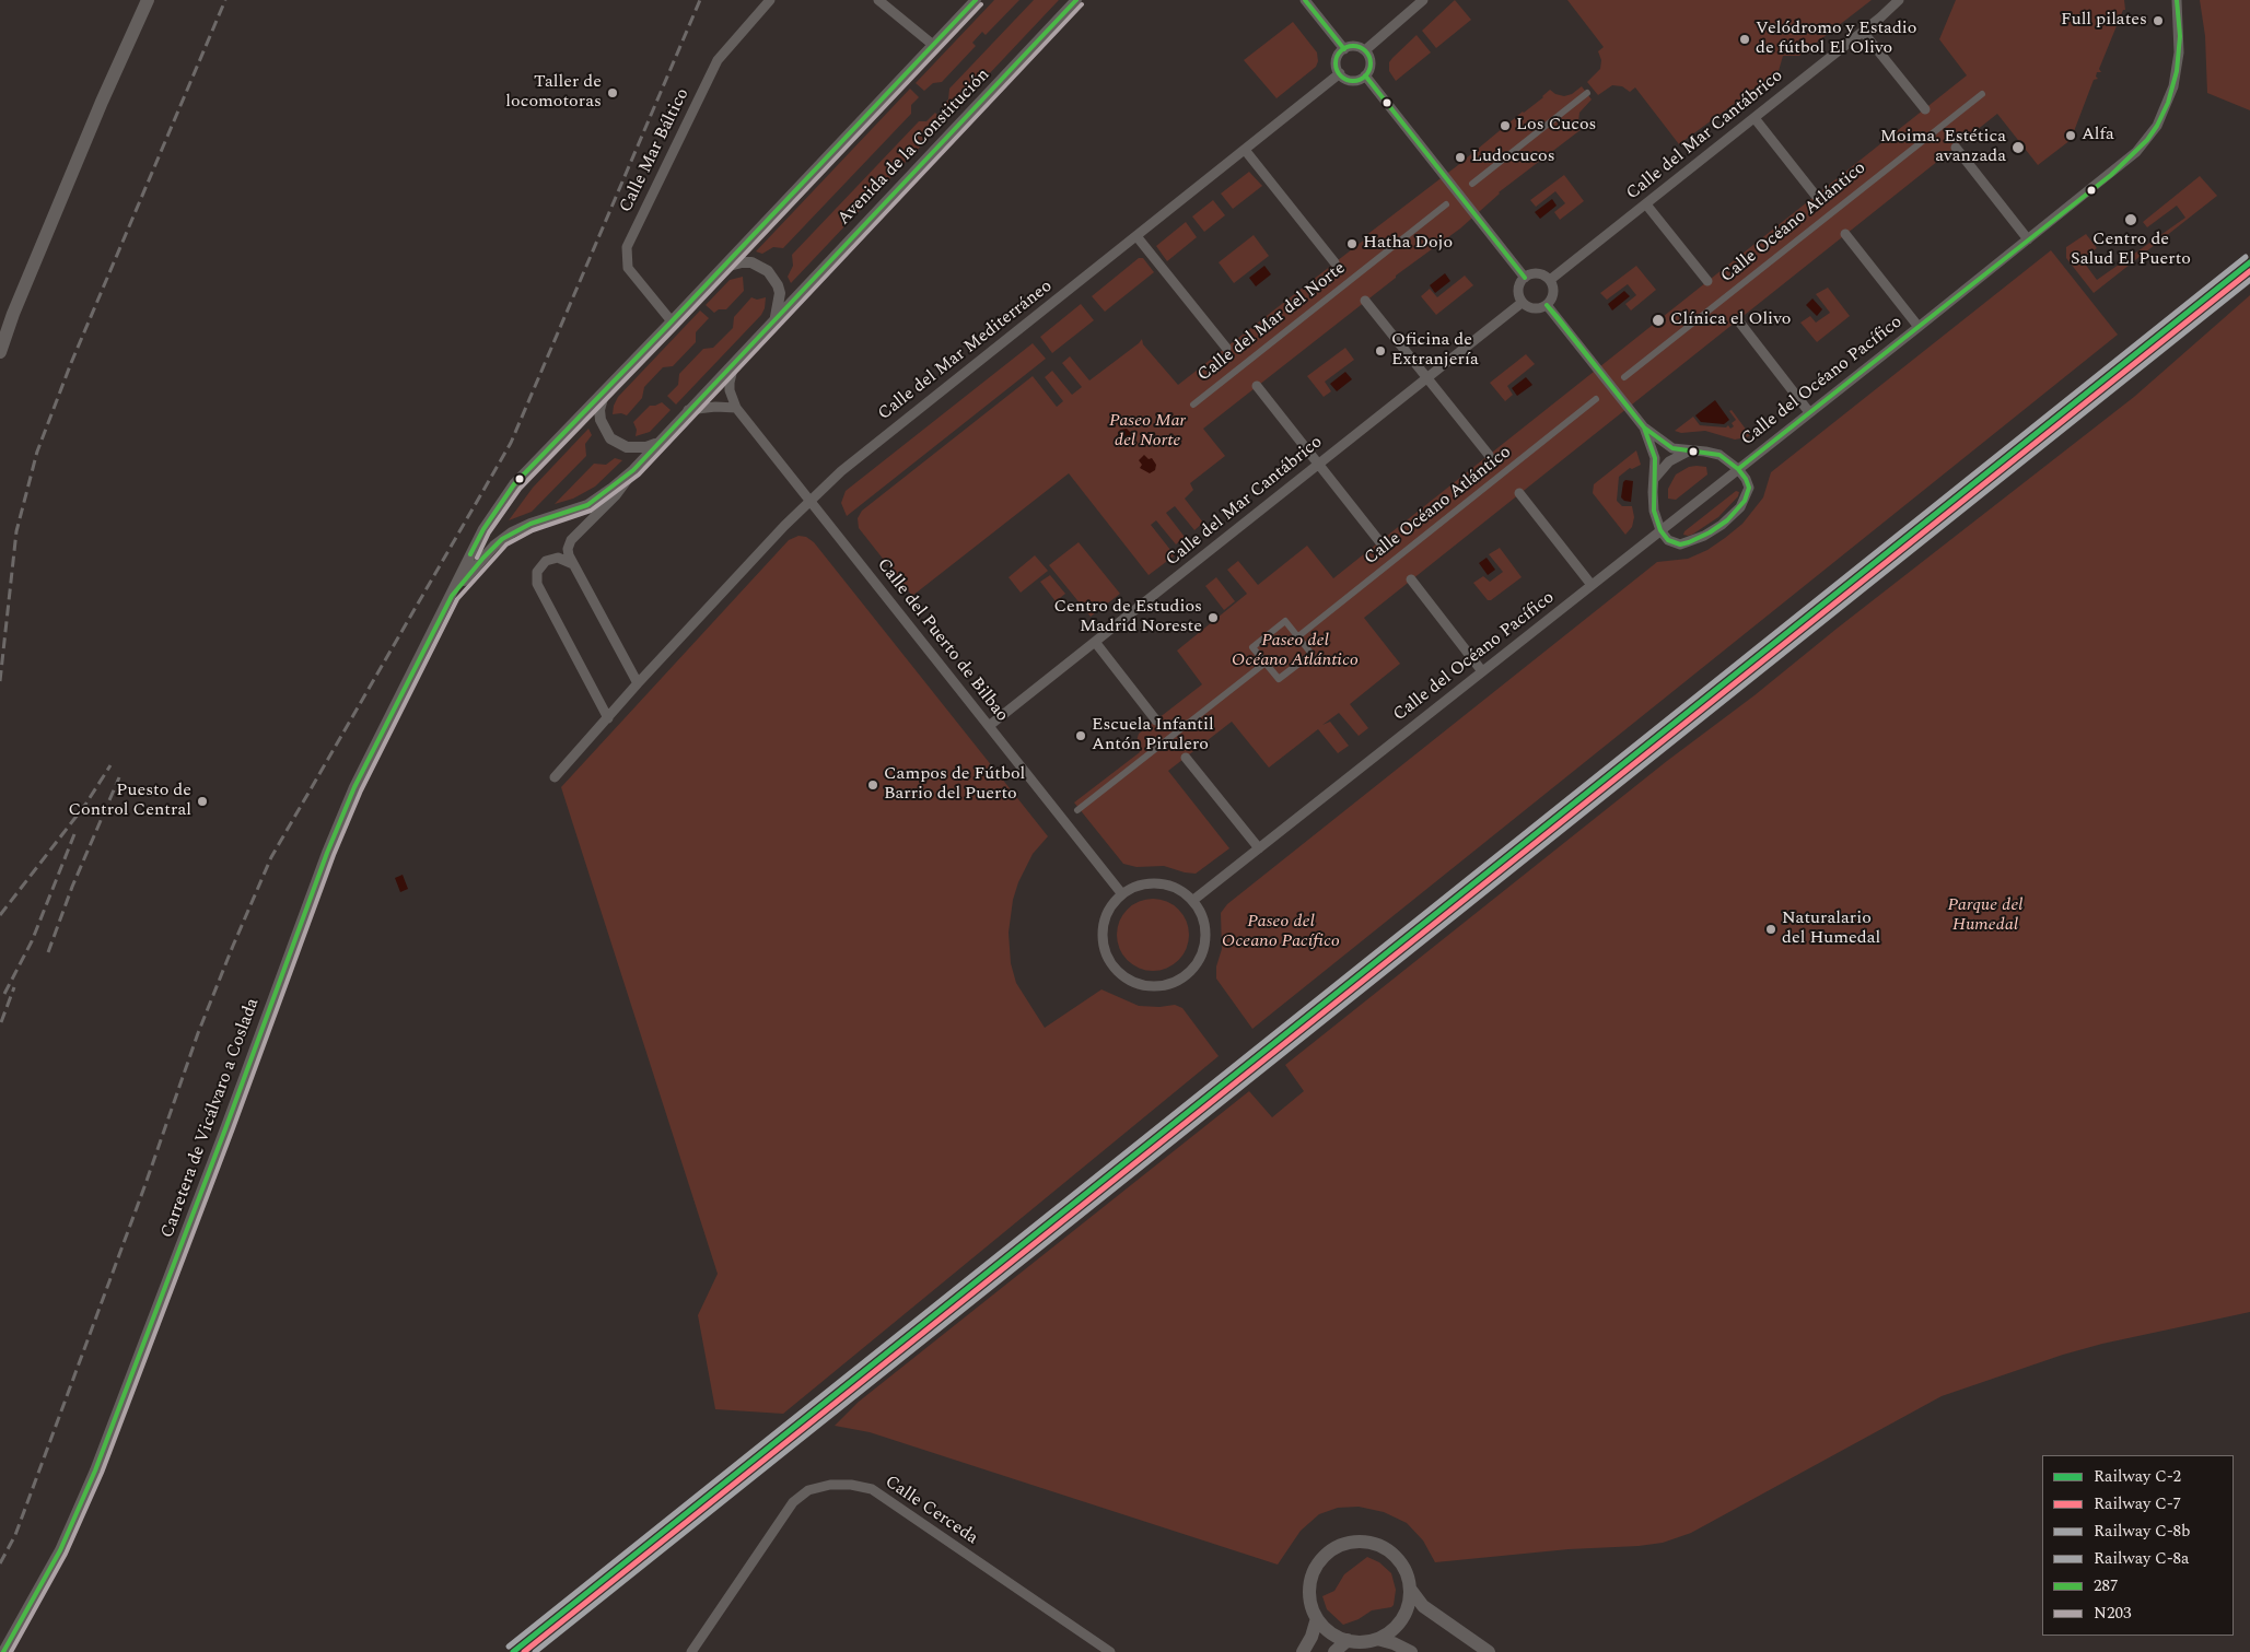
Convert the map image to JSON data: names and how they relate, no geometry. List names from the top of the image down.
{
  "streets": {
    "street": [
      "Calle del Mar Cantábrico",
      "Avenida de la Constitución",
      "Calle Mar Báltico",
      "Calle Océano Atlántico",
      "Calle del Mar del Norte",
      "Calle del Mar Mediterráneo",
      "Calle del Océano Pacífico",
      "Calle del Puerto de Bilbao",
      "Carretera de Vicálvaro a Coslada",
      "Calle Cerceda"
    ]
  },
  "crossings": [
    ["Calle del Mar Cantábrico", "Calle del Puerto de Bilbao"],
    ["Avenida de la Constitución", "Calle del Puerto de Bilbao"],
    ["Avenida de la Constitución", "Carretera de Vicálvaro a Coslada"],
    ["Calle del Mar Mediterráneo", "Calle del Puerto de Bilbao"],
    ["Calle del Océano Pacífico", "Calle del Puerto de Bilbao"]
  ],
  "parks": [
    "Paseo Mar del Norte",
    "Paseo del Océano Atlántico",
    "Parque del Humedal",
    "Paseo del Oceano Pacífico"
  ],
  "places": [
    "Full pilates",
    "Velódromo y Estadio de fútbol El Olivo",
    "Taller de locomotoras",
    "Los Cucos",
    "Alfa",
    "Moima. Estética avanzada",
    "Ludocucos",
    "Centro de Salud El Puerto",
    "Hatha Dojo",
    "Clínica el Olivo",
    "Oficina de Extranjería",
    "Centro de Estudios Madrid Noreste",
    "Escuela Infantil Antón Pirulero",
    "Campos de Fútbol Barrio del Puerto",
    "Puesto de Control Central",
    "Naturalario del Humedal"
  ],
  "lines": [
    "transit line 287",
    "transit line N203",
    "rail line C-8b",
    "rail line C-2",
    "rail line C-7",
    "rail line C-8a"
  ],
  "legend": [
    "Railway C-2",
    "Railway C-7",
    "Railway C-8b",
    "Railway C-8a",
    "287",
    "N203"
  ]
}
